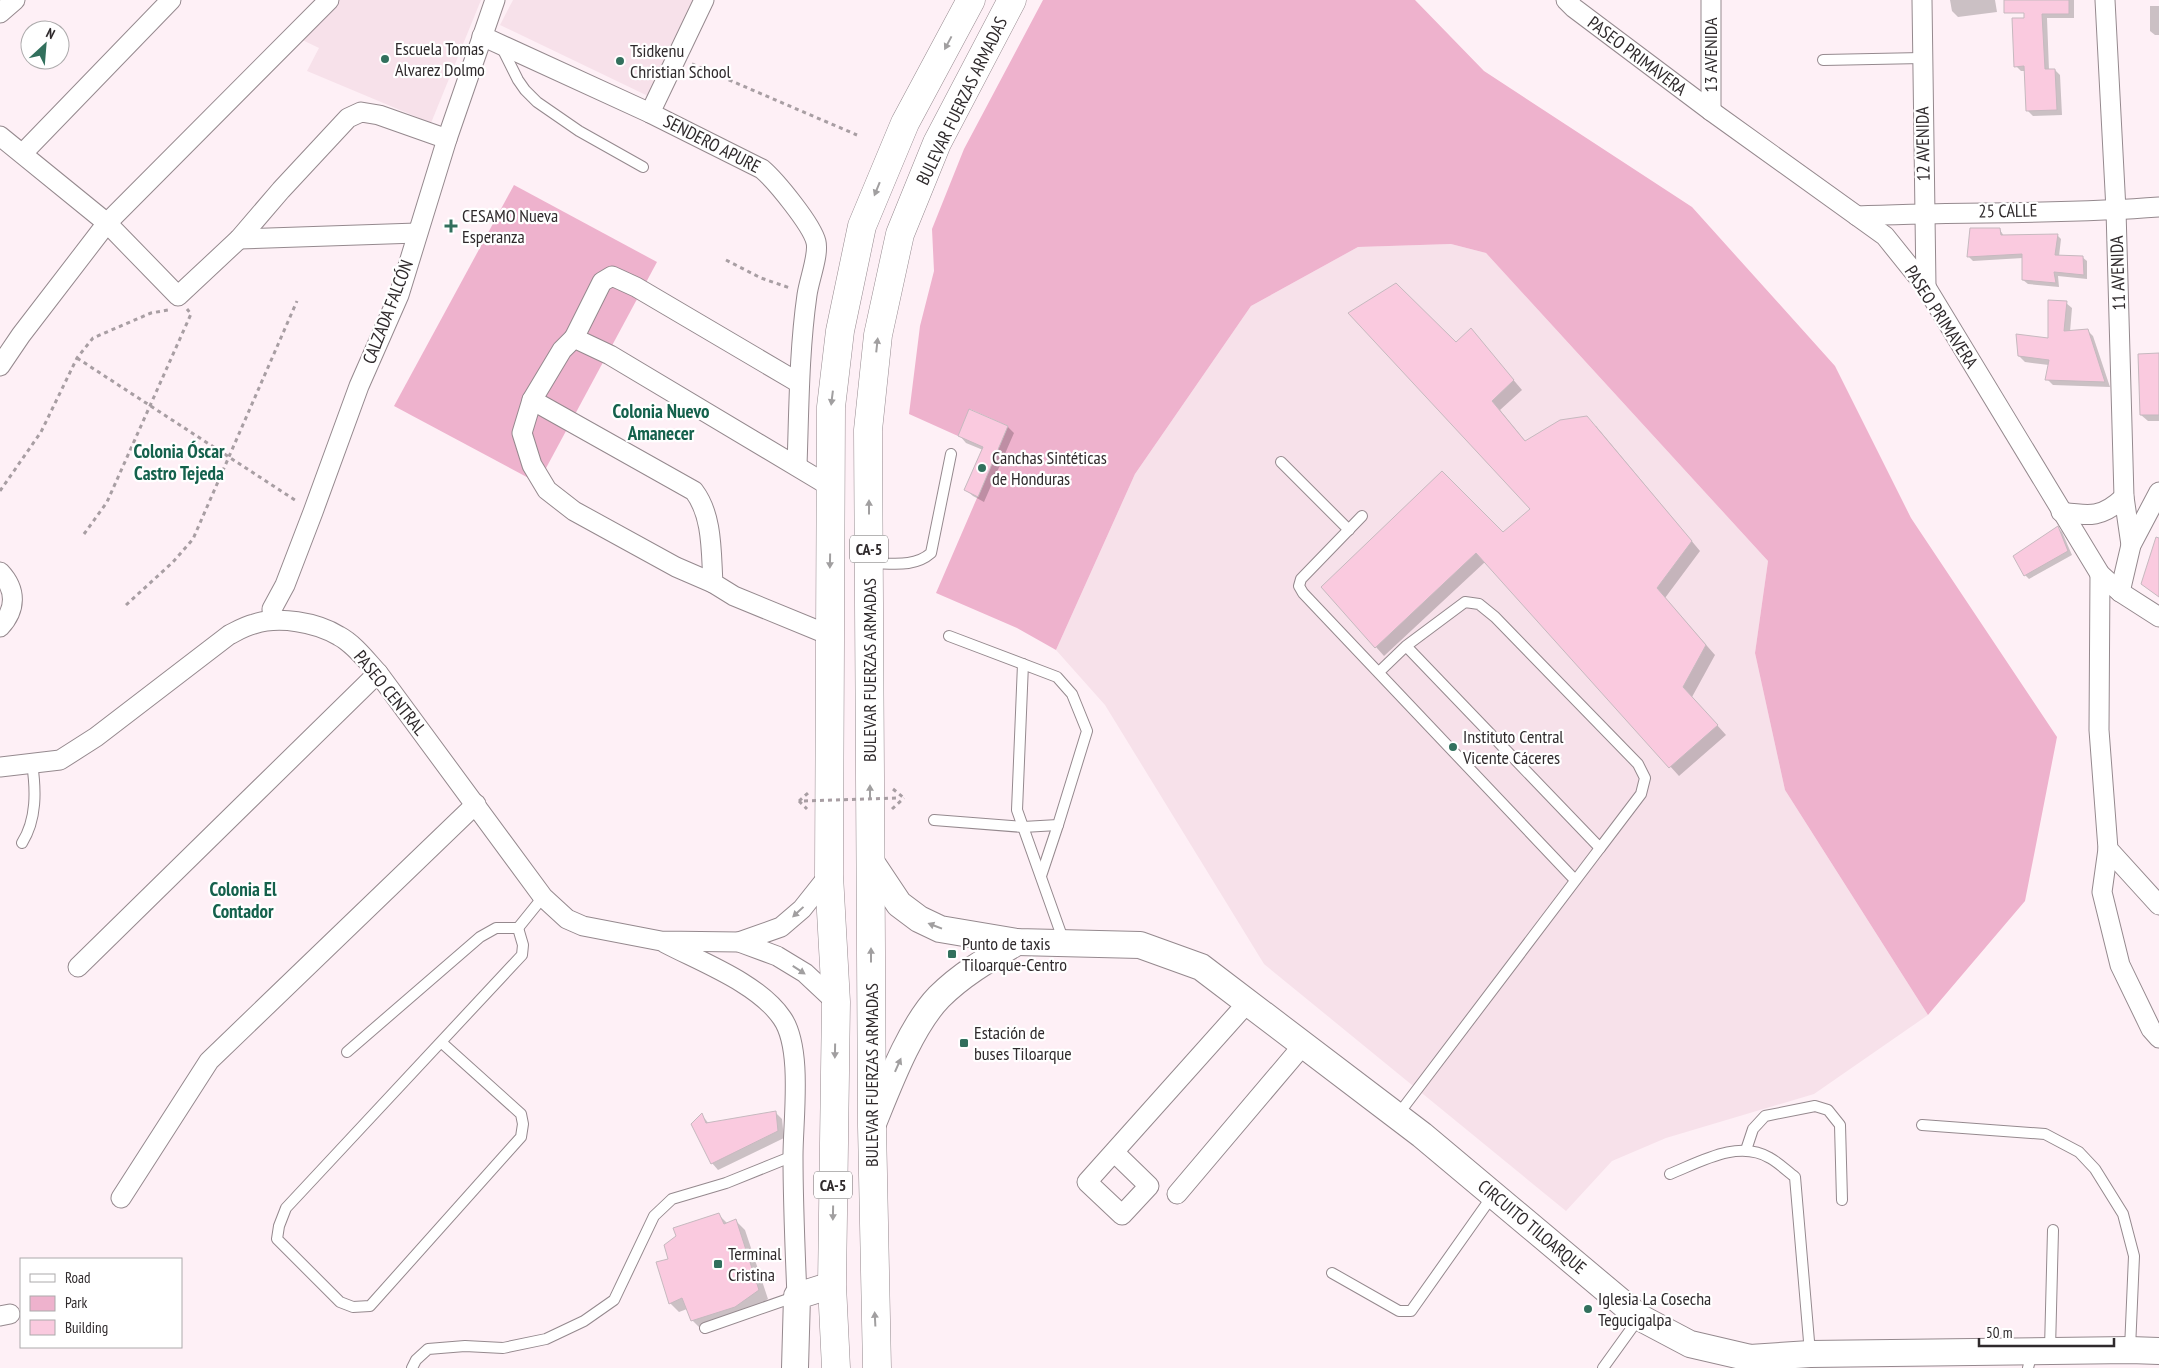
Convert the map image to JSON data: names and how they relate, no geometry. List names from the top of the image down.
{
  "streets": {
    "highway": ["BULEVAR FUERZAS ARMADAS", "CA-5"],
    "street": [
      "13 AVENIDA",
      "PASEO PRIMAVERA",
      "SENDERO APURE",
      "12 AVENIDA",
      "25 CALLE",
      "11 AVENIDA",
      "CALZADA FALCÓN",
      "PASEO CENTRAL",
      "CIRCUITO TILOARQUE"
    ]
  },
  "crossings": [
    ["13 AVENIDA", "PASEO PRIMAVERA"],
    ["PASEO PRIMAVERA", "12 AVENIDA"],
    ["PASEO PRIMAVERA", "25 CALLE"],
    ["BULEVAR FUERZAS ARMADAS", "PASEO CENTRAL"],
    ["BULEVAR FUERZAS ARMADAS", "CIRCUITO TILOARQUE"],
    ["SENDERO APURE", "CALZADA FALCÓN"],
    ["12 AVENIDA", "25 CALLE"],
    ["25 CALLE", "11 AVENIDA"],
    ["CALZADA FALCÓN", "PASEO CENTRAL"]
  ],
  "districts": ["Colonia Nuevo Amanecer", "Colonia Óscar Castro Tejeda", "Colonia El Contador"],
  "places": {
    "other": [
      "Escuela Tomas Alvarez Dolmo",
      "Tsidkenu Christian School",
      "Canchas Sintéticas de Honduras",
      "Instituto Central Vicente Cáceres",
      "Iglesia La Cosecha Tegucigalpa"
    ],
    "health": ["CESAMO Nueva Esperanza"],
    "transit": ["Punto de taxis Tiloarque-Centro", "Estación de buses Tiloarque", "Terminal Cristina"]
  },
  "legend": ["Road", "Park", "Building"],
  "scale_bar": "50 m",
  "north": "top right"
}
